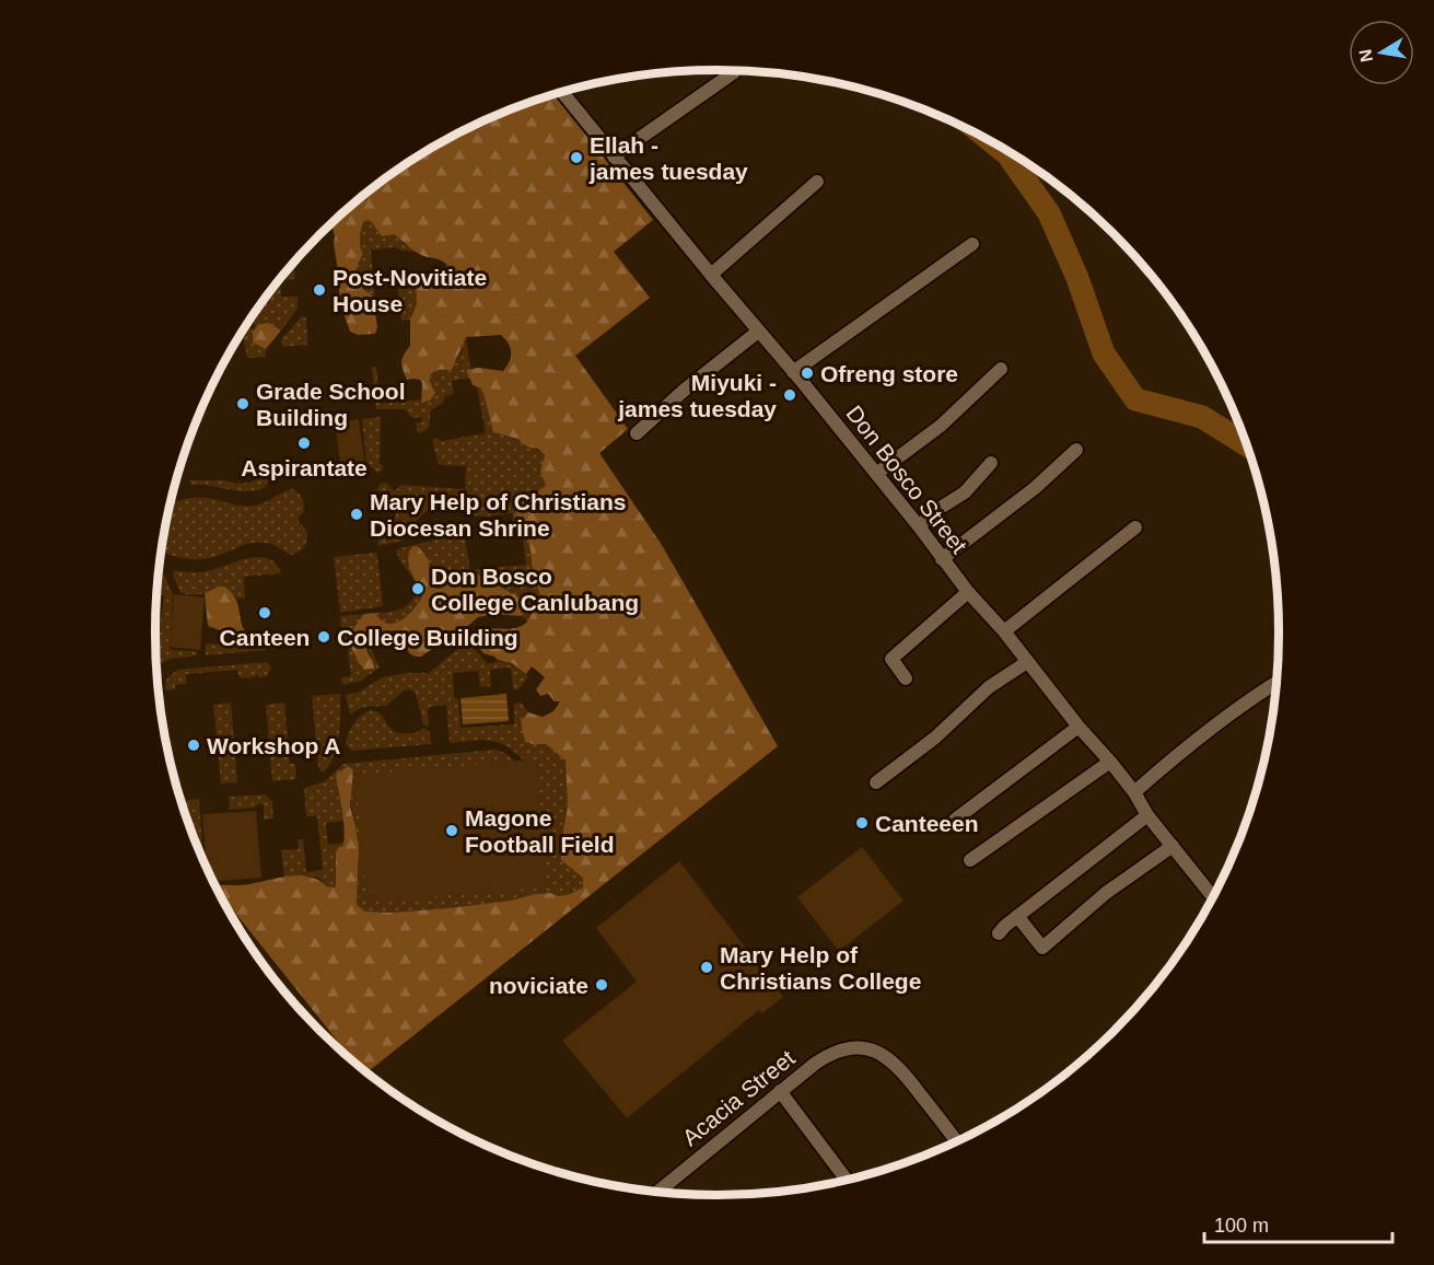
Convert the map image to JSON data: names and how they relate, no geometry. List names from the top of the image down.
{
  "streets": {
    "street": ["Don Bosco Street", "Acacia Street"]
  },
  "places": [
    "Ellah - james tuesday",
    "Post-Novitiate House",
    "Ofreng store",
    "Miyuki - james tuesday",
    "Grade School Building",
    "Aspirantate",
    "Mary Help of Christians Diocesan Shrine",
    "Don Bosco College Canlubang",
    "Canteen",
    "College Building",
    "Workshop A",
    "Canteeen",
    "Magone Football Field",
    "Mary Help of Christians College",
    "noviciate"
  ],
  "scale_bar": "100 m",
  "north": "left"
}
